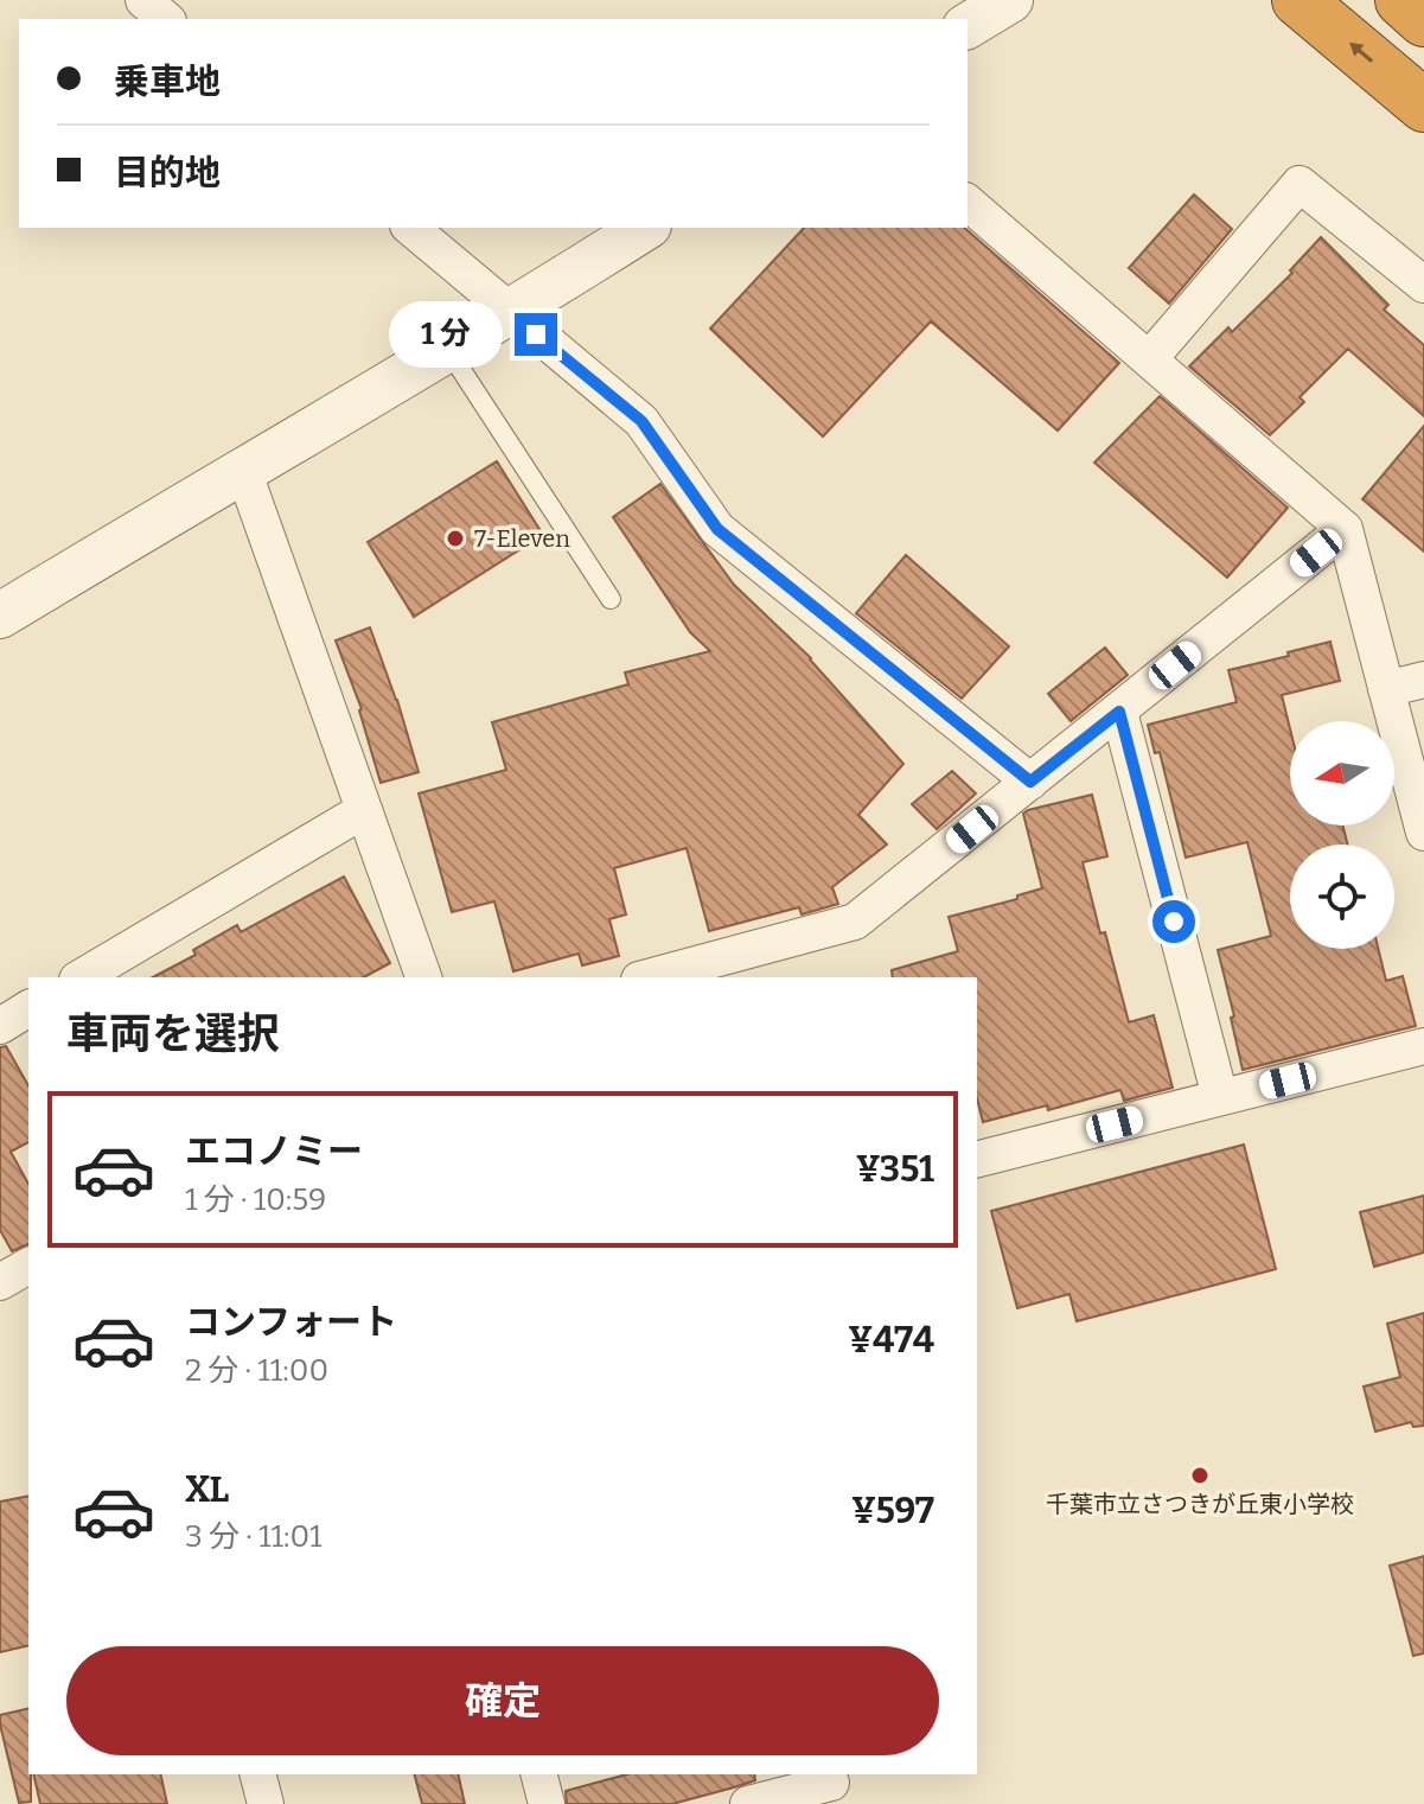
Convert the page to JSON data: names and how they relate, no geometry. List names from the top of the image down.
{
  "places": ["7-Eleven", "千葉市立さつきが丘東小学校"],
  "north": "left",
  "page": {
    "banner": ["乗車地", "目的地"],
    "bubble": "1 分",
    "heading": "車両を選択",
    "list": [
      {
        "name": "エコノミー",
        "note": "1 分 · 10:59",
        "value": "¥351"
      },
      {
        "name": "コンフォート",
        "note": "2 分 · 11:00",
        "value": "¥474"
      },
      {
        "name": "XL",
        "note": "3 分 · 11:01",
        "value": "¥597"
      }
    ],
    "buttons": "確定"
  }
}
